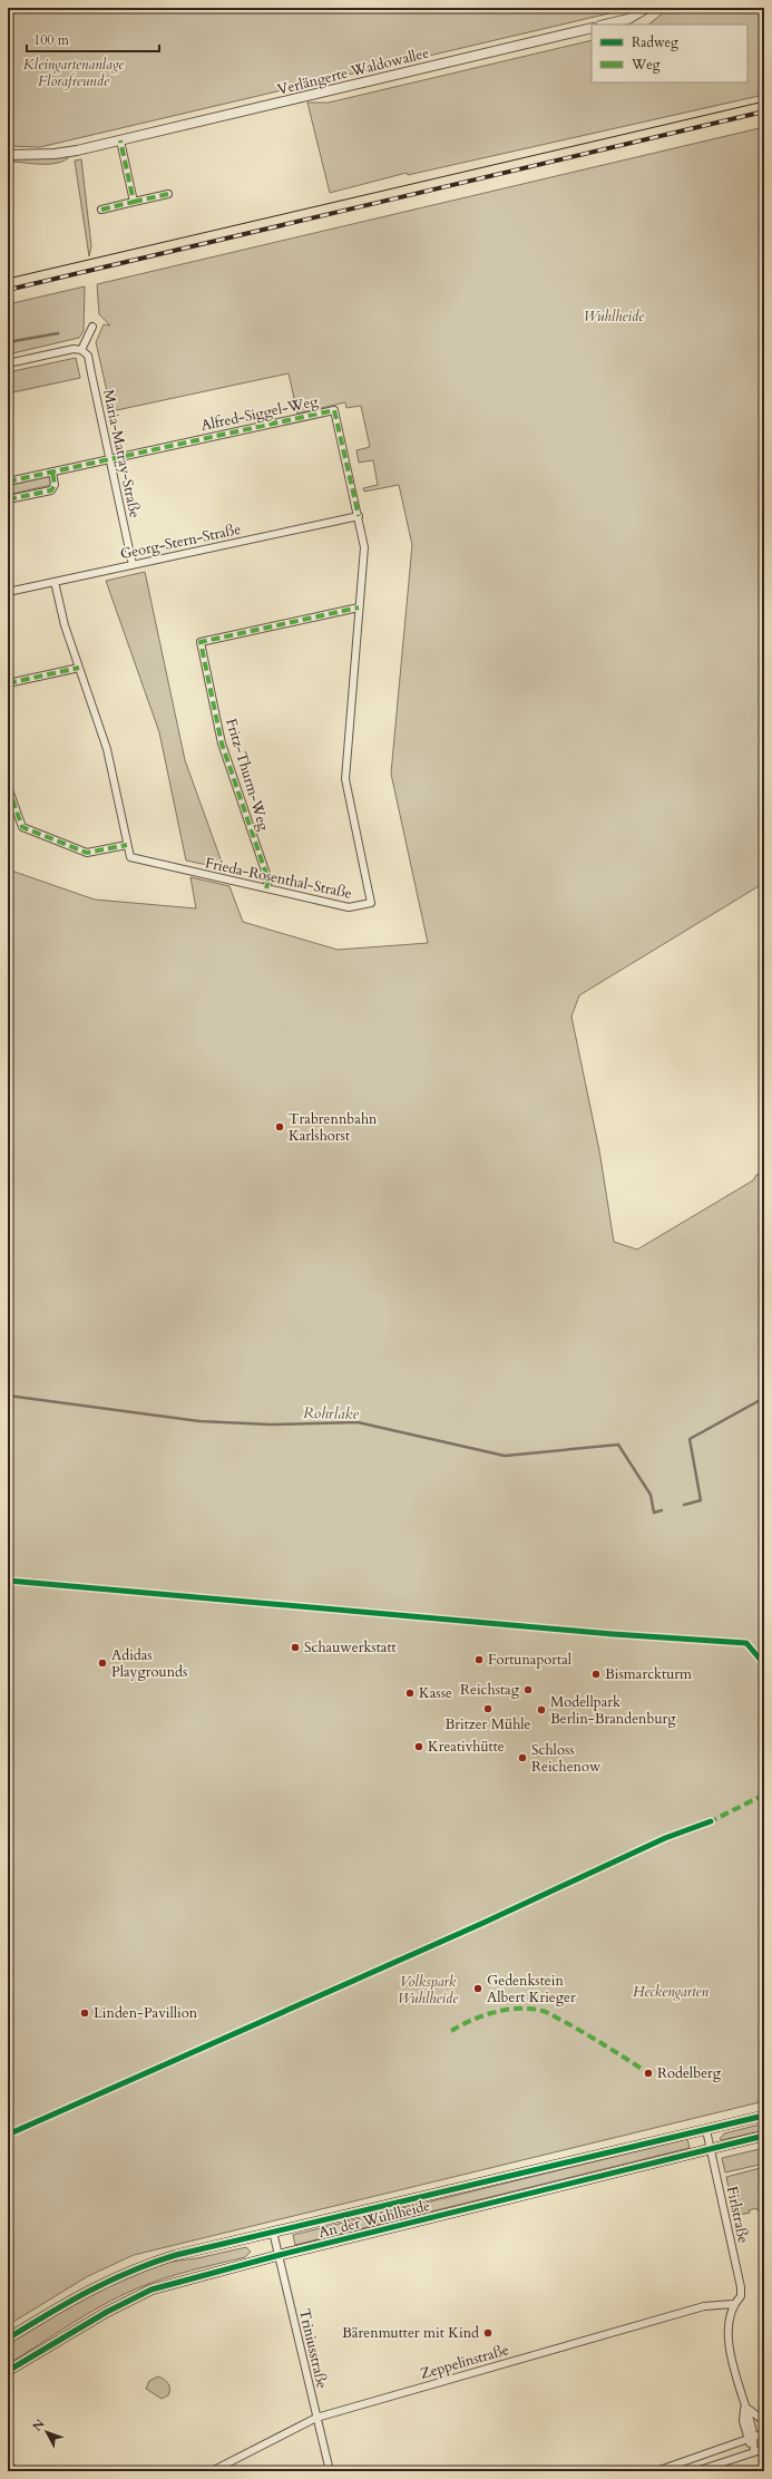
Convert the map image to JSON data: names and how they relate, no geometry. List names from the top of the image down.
{
  "streets": {
    "main road": ["An der Wuhlheide"],
    "street": [
      "Verlängerte Waldowallee",
      "Alfred-Siggel-Weg",
      "Maria-Matray-Straße",
      "Georg-Stern-Straße",
      "Fritz-Thurm-Weg",
      "Frieda-Rosenthal-Straße",
      "Firlstraße",
      "Triniusstraße",
      "Zeppelinstraße"
    ]
  },
  "crossings": [
    ["Alfred-Siggel-Weg", "Maria-Matray-Straße"],
    ["Alfred-Siggel-Weg", "Georg-Stern-Straße"],
    ["Alfred-Siggel-Weg", "Frieda-Rosenthal-Straße"],
    ["Maria-Matray-Straße", "Georg-Stern-Straße"],
    ["Georg-Stern-Straße", "Frieda-Rosenthal-Straße"],
    ["Fritz-Thurm-Weg", "Frieda-Rosenthal-Straße"],
    ["Firlstraße", "An der Wuhlheide"],
    ["Firlstraße", "Zeppelinstraße"],
    ["An der Wuhlheide", "Triniusstraße"],
    ["Triniusstraße", "Zeppelinstraße"]
  ],
  "water": ["Rohrlake"],
  "parks": [
    "Kleingartenanlage Florafreunde",
    "Wuhlheide",
    "Volkspark Wuhlheide",
    "Heckengarten"
  ],
  "places": [
    "Trabrennbahn Karlshorst",
    "Schauwerkstatt",
    "Fortunaportal",
    "Adidas Playgrounds",
    "Bismarckturm",
    "Reichstag",
    "Kasse",
    "Britzer Mühle",
    "Modellpark Berlin-Brandenburg",
    "Kreativhütte",
    "Schloss Reichenow",
    "Gedenkstein Albert Krieger",
    "Linden-Pavillion",
    "Rodelberg",
    "Bärenmutter mit Kind"
  ],
  "legend": ["Radweg", "Weg"],
  "scale_bar": "100 m",
  "north": "top left"
}
